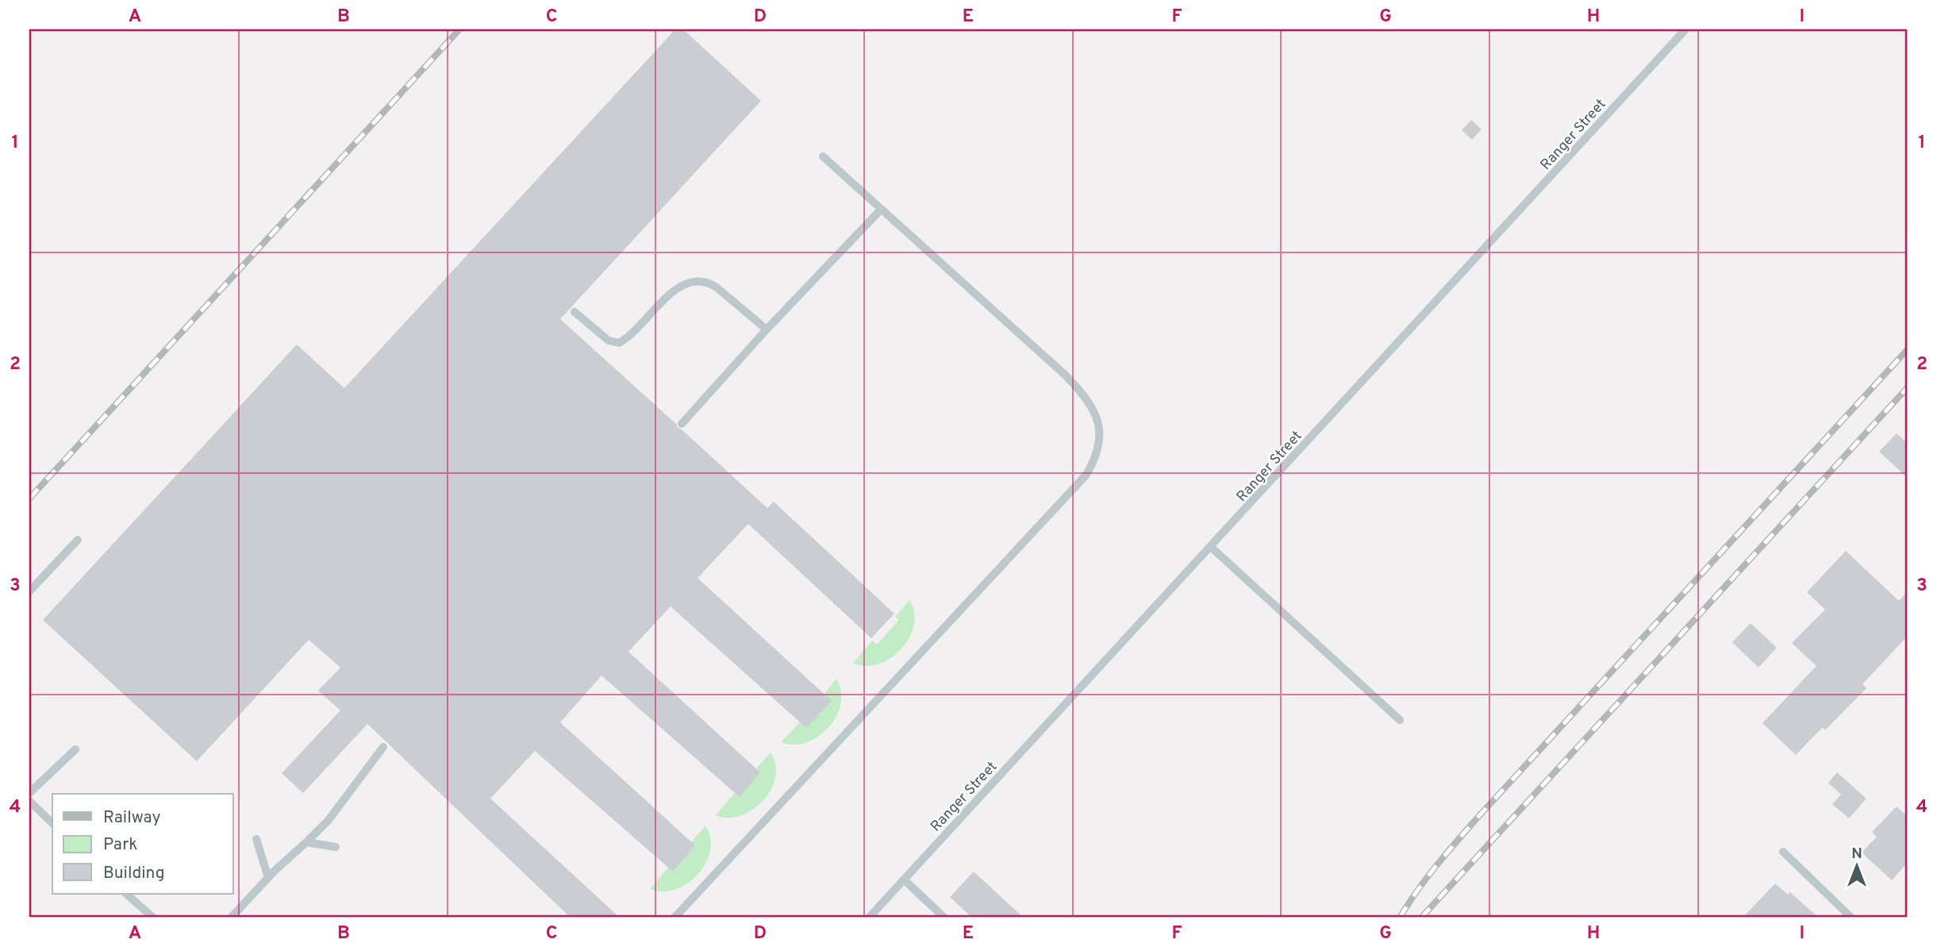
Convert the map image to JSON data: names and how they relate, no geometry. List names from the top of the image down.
{
  "streets": {
    "lane": ["Ranger Street"]
  },
  "legend": ["Railway", "Park", "Building"],
  "north": "top",
  "grid": {
    "columns": [
      "A",
      "B",
      "C",
      "D",
      "E",
      "F",
      "G",
      "H",
      "I"
    ],
    "rows": [
      "1",
      "2",
      "3",
      "4"
    ]
  }
}
